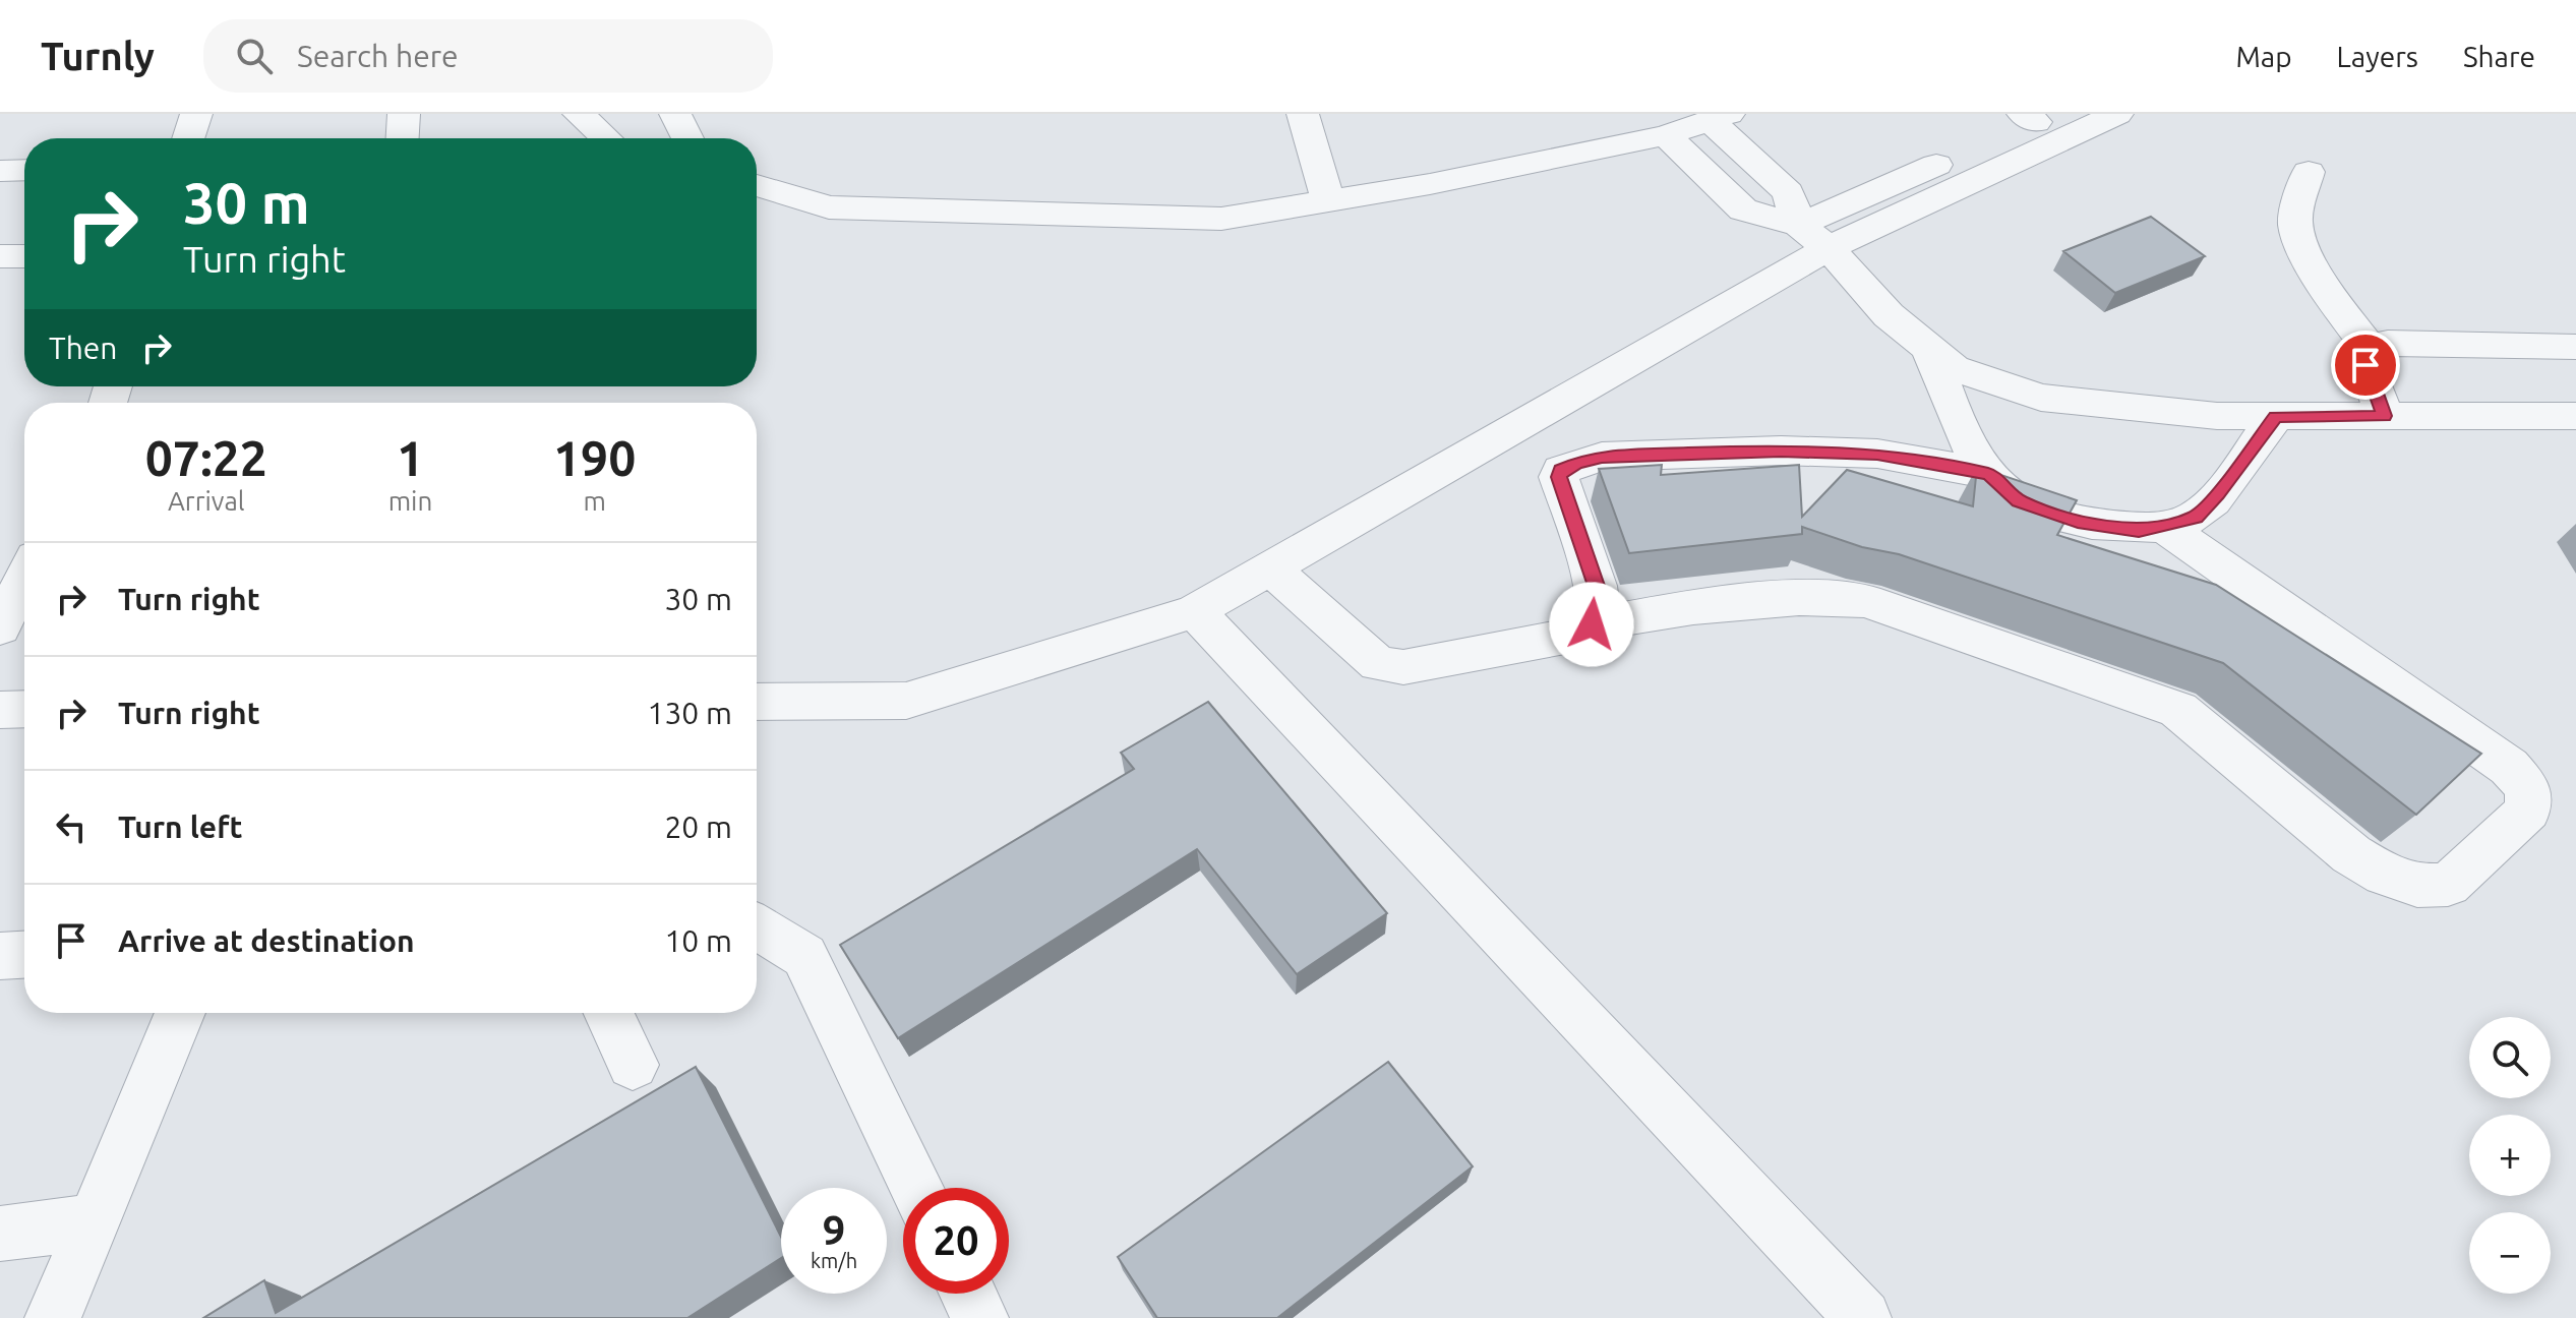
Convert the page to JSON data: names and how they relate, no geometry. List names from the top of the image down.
{
  "page": {
    "header": "Turnly",
    "search": "Search here",
    "nav": ["Map", "Layers", "Share"],
    "turn": ["30 m", "Turn right"],
    "then": "Then",
    "eta": [
      "07:22",
      "Arrival",
      "1",
      "min",
      "190",
      "m"
    ],
    "list": [
      {
        "name": "Turn right",
        "value": "30 m"
      },
      {
        "name": "Turn right",
        "value": "130 m"
      },
      {
        "name": "Turn left",
        "value": "20 m"
      },
      {
        "name": "Arrive at destination",
        "value": "10 m"
      }
    ],
    "map_buttons": ["+", "−"],
    "speed": "9 km/h",
    "limit": "20"
  }
}
